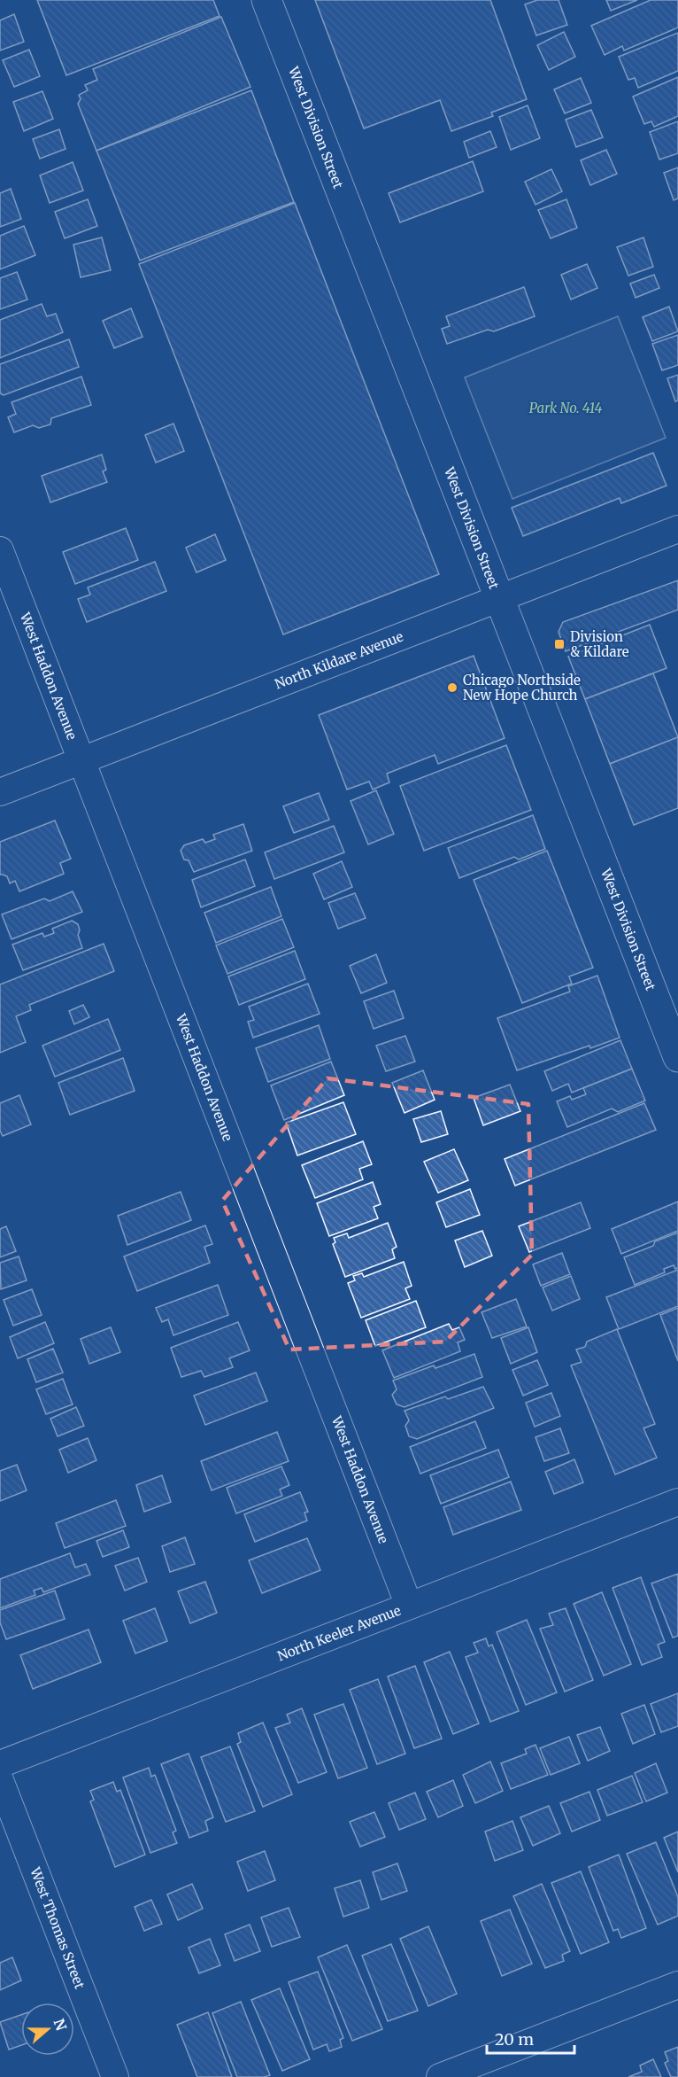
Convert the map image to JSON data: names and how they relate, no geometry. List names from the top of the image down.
{
  "streets": {
    "main road": ["West Division Street"],
    "street": [
      "North Kildare Avenue",
      "West Haddon Avenue",
      "North Keeler Avenue",
      "West Thomas Street"
    ]
  },
  "crossings": [
    ["West Division Street", "North Kildare Avenue"],
    ["North Kildare Avenue", "West Haddon Avenue"],
    ["West Haddon Avenue", "North Keeler Avenue"]
  ],
  "parks": ["Park No. 414"],
  "places": {
    "transit": ["Division & Kildare"],
    "other": ["Chicago Northside New Hope Church"]
  },
  "scale_bar": "20 m",
  "north": "right"
}
